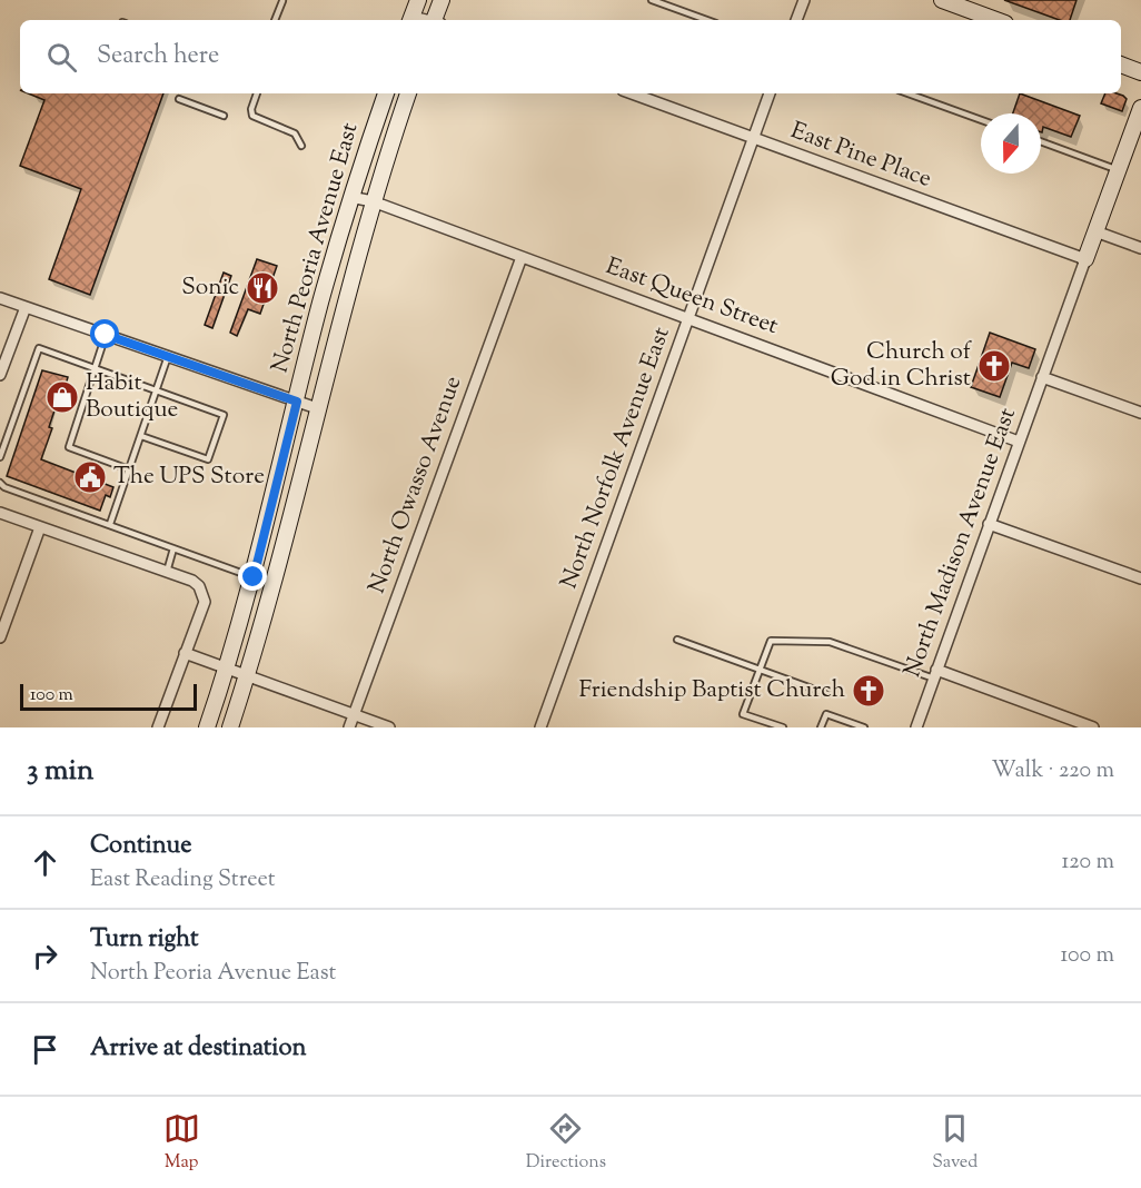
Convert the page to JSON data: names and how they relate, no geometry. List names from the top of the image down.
{
  "streets": {
    "main road": ["North Peoria Avenue East"],
    "street": [
      "East Pine Place",
      "East Queen Street",
      "North Norfolk Avenue East",
      "North Owasso Avenue",
      "North Madison Avenue East"
    ]
  },
  "crossings": [
    ["East Pine Place", "North Norfolk Avenue East"],
    ["East Pine Place", "North Madison Avenue East"],
    ["North Peoria Avenue East", "East Queen Street"],
    ["East Queen Street", "North Norfolk Avenue East"],
    ["East Queen Street", "North Owasso Avenue"],
    ["East Queen Street", "North Madison Avenue East"]
  ],
  "places": {
    "restaurant": ["Sonic"],
    "church": ["Church of God in Christ", "Friendship Baptist Church"],
    "shop": ["Habit Boutique"],
    "public building": ["The UPS Store"]
  },
  "scale_bar": "100 m",
  "north": "bottom",
  "page": {
    "search": "Search here",
    "scale": "100 m",
    "heading": ["3 min", "Walk · 220 m"],
    "list": [
      ["Continue", "East Reading Street", "120 m"],
      ["Turn right", "North Peoria Avenue East", "100 m"],
      "Arrive at destination"
    ],
    "nav": ["Map", "Directions", "Saved"]
  }
}
